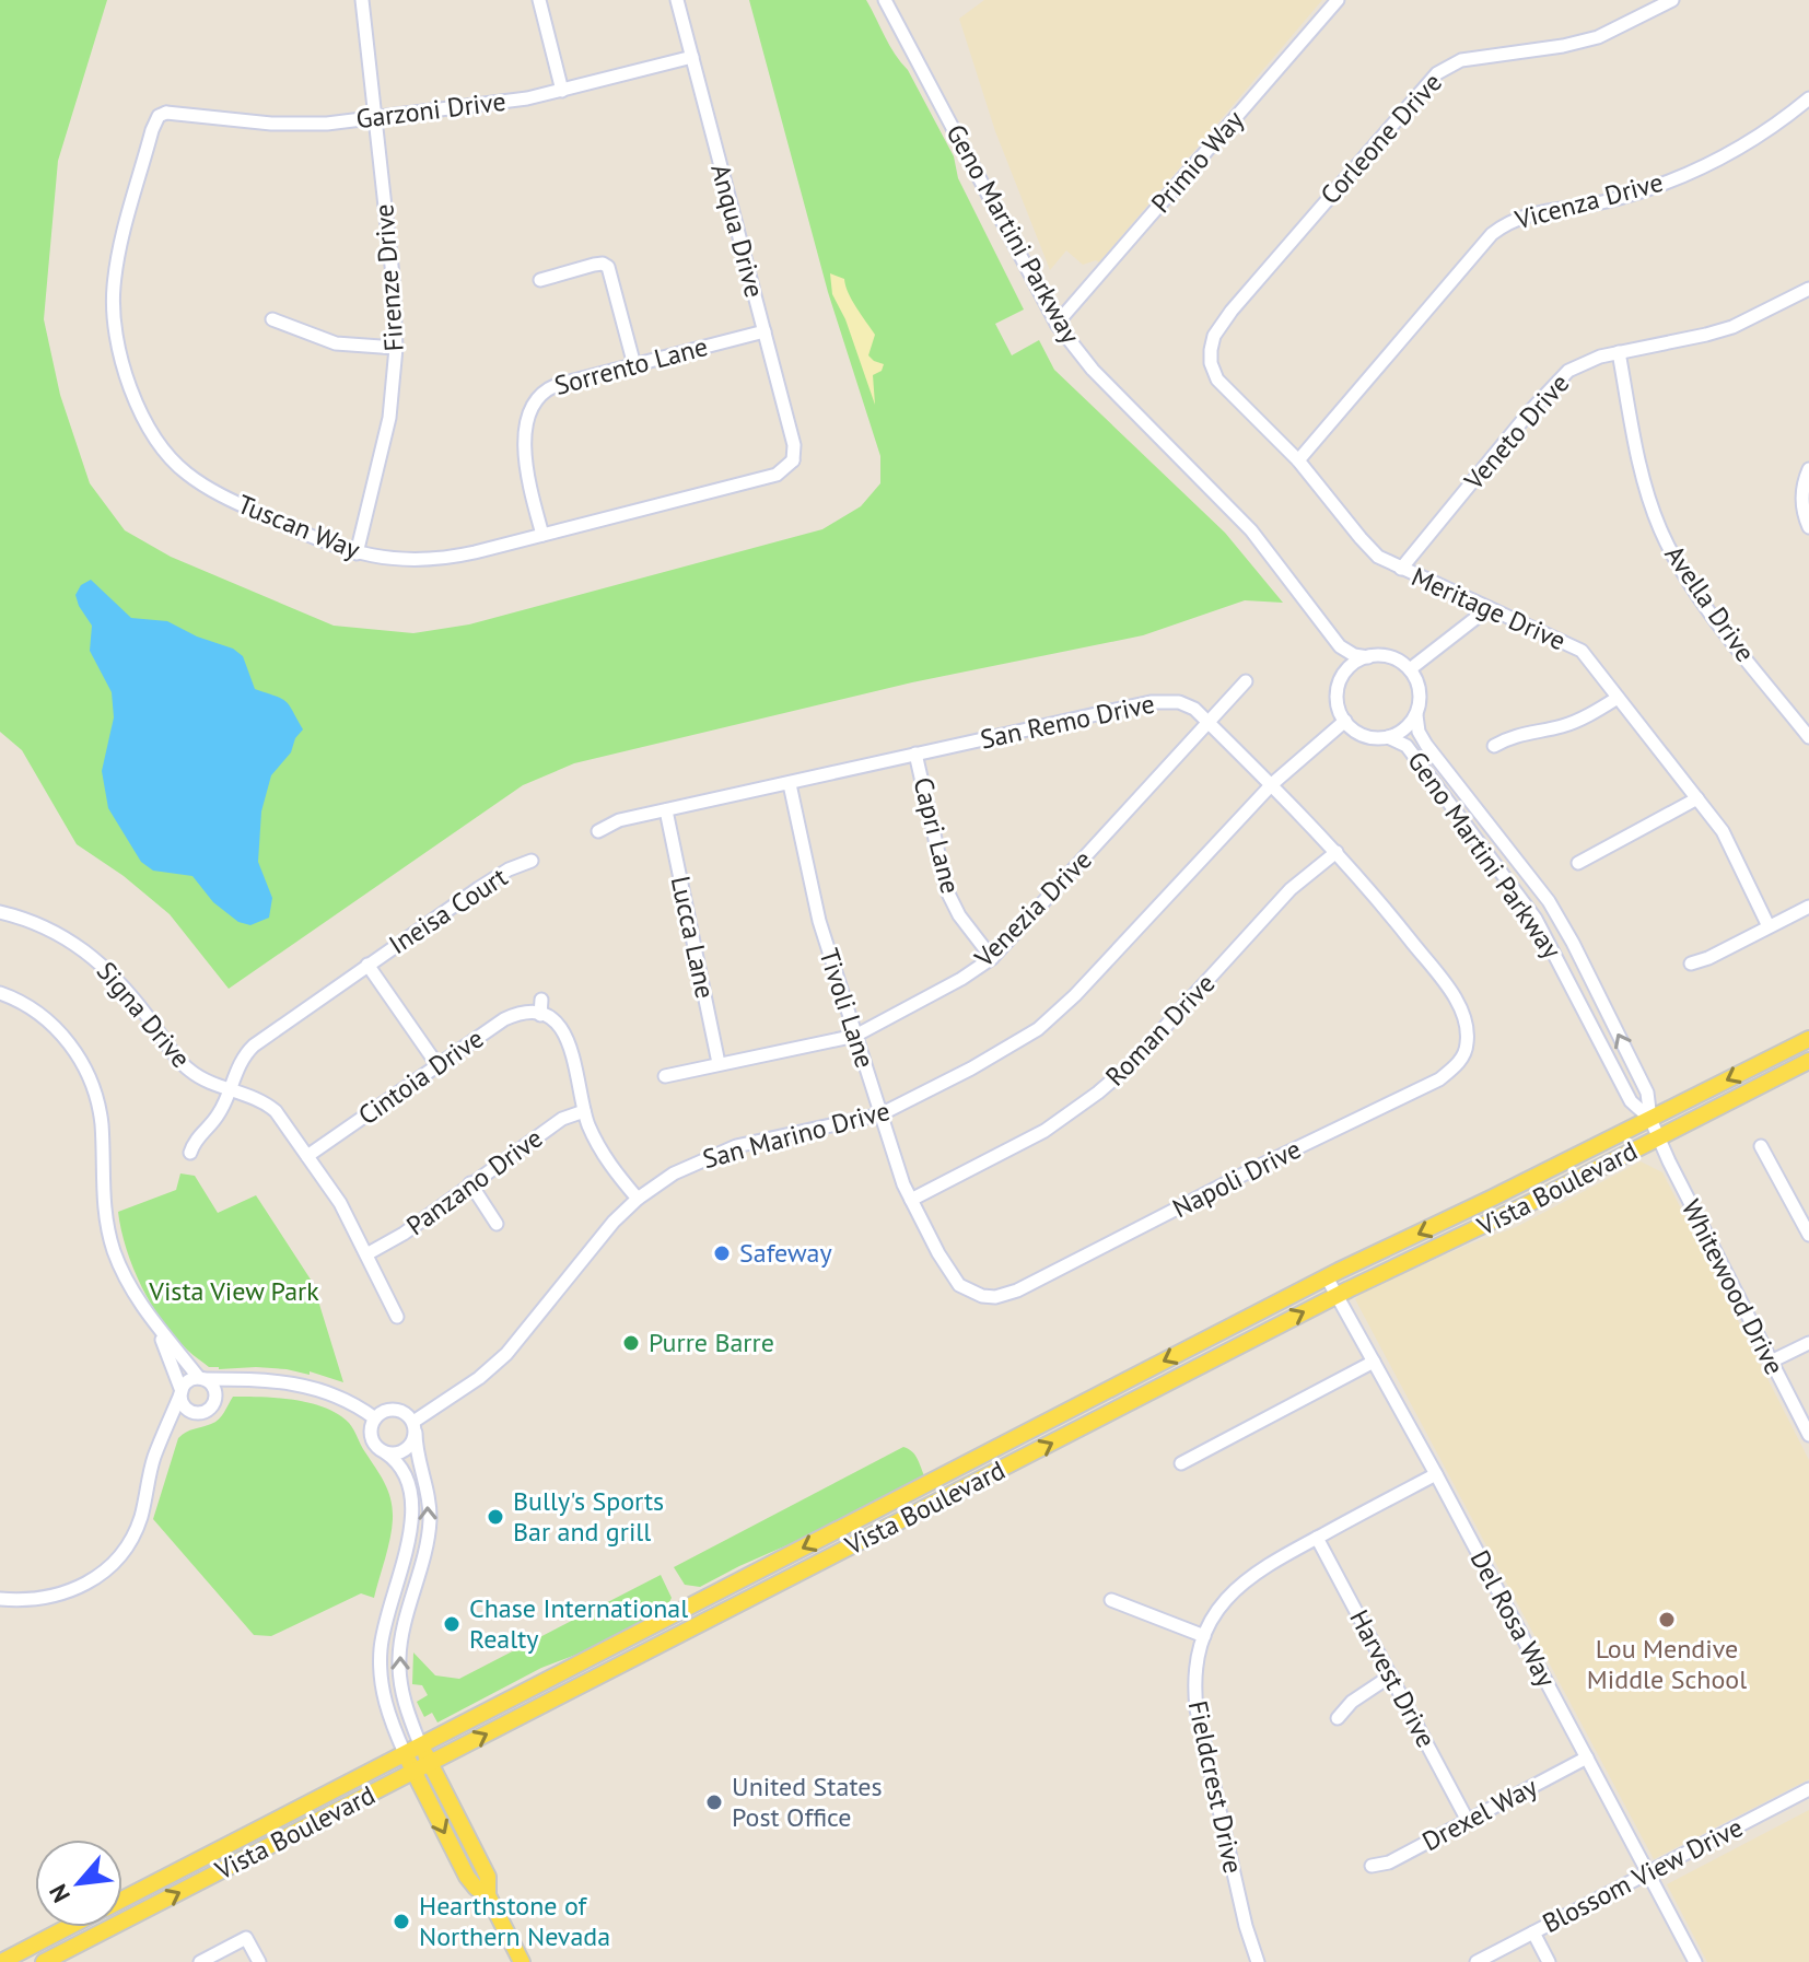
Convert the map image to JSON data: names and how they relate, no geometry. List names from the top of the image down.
{
  "streets": {
    "main road": ["Vista Boulevard"],
    "street": [
      "Garzoni Drive",
      "Corleone Drive",
      "Primio Way",
      "Vicenza Drive",
      "Anqua Drive",
      "Geno Martini Parkway",
      "Firenze Drive",
      "Sorrento Lane",
      "Veneto Drive",
      "Tuscan Way",
      "Avella Drive",
      "Meritage Drive",
      "San Remo Drive",
      "Capri Lane",
      "Venezia Drive",
      "Ineisa Court",
      "Lucca Lane",
      "Tivoli Lane",
      "Signa Drive",
      "Roman Drive",
      "Cintoia Drive",
      "San Marino Drive",
      "Napoli Drive",
      "Panzano Drive",
      "Whitewood Drive",
      "Del Rosa Way",
      "Harvest Drive",
      "Fieldcrest Drive",
      "Drexel Way",
      "Blossom View Drive"
    ]
  },
  "crossings": [
    ["Garzoni Drive", "Anqua Drive"],
    ["Garzoni Drive", "Firenze Drive"],
    ["Garzoni Drive", "Tuscan Way"],
    ["Corleone Drive", "Meritage Drive"],
    ["Primio Way", "Geno Martini Parkway"],
    ["Vicenza Drive", "Meritage Drive"],
    ["Anqua Drive", "Sorrento Lane"],
    ["Anqua Drive", "Tuscan Way"],
    ["Geno Martini Parkway", "San Marino Drive"],
    ["Geno Martini Parkway", "Vista Boulevard"],
    ["Geno Martini Parkway", "Whitewood Drive"],
    ["Firenze Drive", "Tuscan Way"],
    ["Sorrento Lane", "Tuscan Way"],
    ["Veneto Drive", "Avella Drive"],
    ["Veneto Drive", "Meritage Drive"],
    ["San Remo Drive", "Capri Lane"],
    ["San Remo Drive", "Venezia Drive"],
    ["San Remo Drive", "Lucca Lane"],
    ["San Remo Drive", "Tivoli Lane"],
    ["San Remo Drive", "Roman Drive"],
    ["San Remo Drive", "San Marino Drive"],
    ["San Remo Drive", "Napoli Drive"],
    ["Capri Lane", "Venezia Drive"],
    ["Venezia Drive", "Lucca Lane"],
    ["Venezia Drive", "Tivoli Lane"],
    ["Ineisa Court", "Signa Drive"],
    ["Tivoli Lane", "Roman Drive"],
    ["Tivoli Lane", "San Marino Drive"],
    ["Tivoli Lane", "Napoli Drive"],
    ["Signa Drive", "Cintoia Drive"],
    ["Signa Drive", "Panzano Drive"],
    ["Vista Boulevard", "Whitewood Drive"],
    ["Vista Boulevard", "Del Rosa Way"],
    ["Del Rosa Way", "Fieldcrest Drive"],
    ["Del Rosa Way", "Drexel Way"],
    ["Del Rosa Way", "Blossom View Drive"],
    ["Harvest Drive", "Fieldcrest Drive"],
    ["Harvest Drive", "Drexel Way"]
  ],
  "parks": ["Vista View Park"],
  "places": [
    "Safeway",
    "Purre Barre",
    "Bully's Sports Bar and grill",
    "Lou Mendive Middle School",
    "Chase International Realty",
    "United States Post Office",
    "Hearthstone of Northern Nevada"
  ],
  "north": "bottom left"
}
